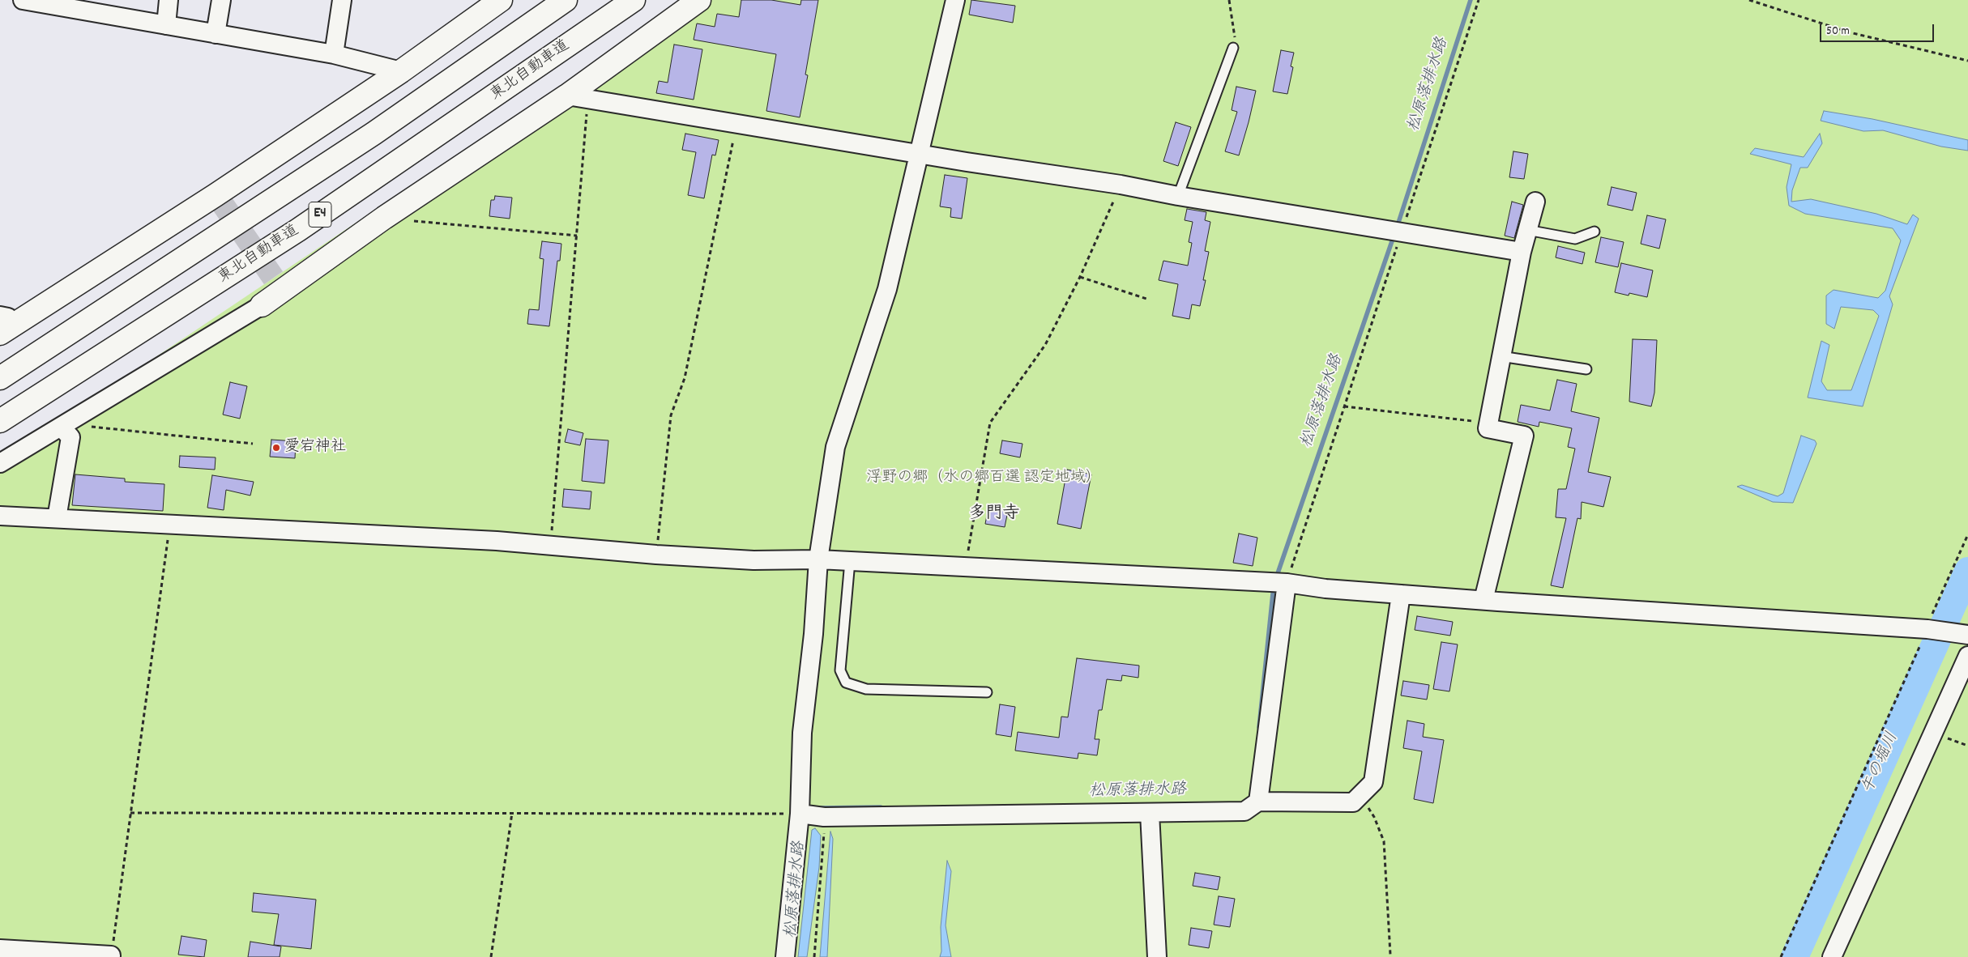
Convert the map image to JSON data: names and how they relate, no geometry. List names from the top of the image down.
{
  "streets": {
    "main road": ["東北自動車道", "E4"]
  },
  "districts": ["多門寺"],
  "water": ["松原落排水路", "午の堀川"],
  "parks": ["浮野の郷（水の郷百選 認定地域）"],
  "places": ["愛宕神社"],
  "scale_bar": "50 m"
}
